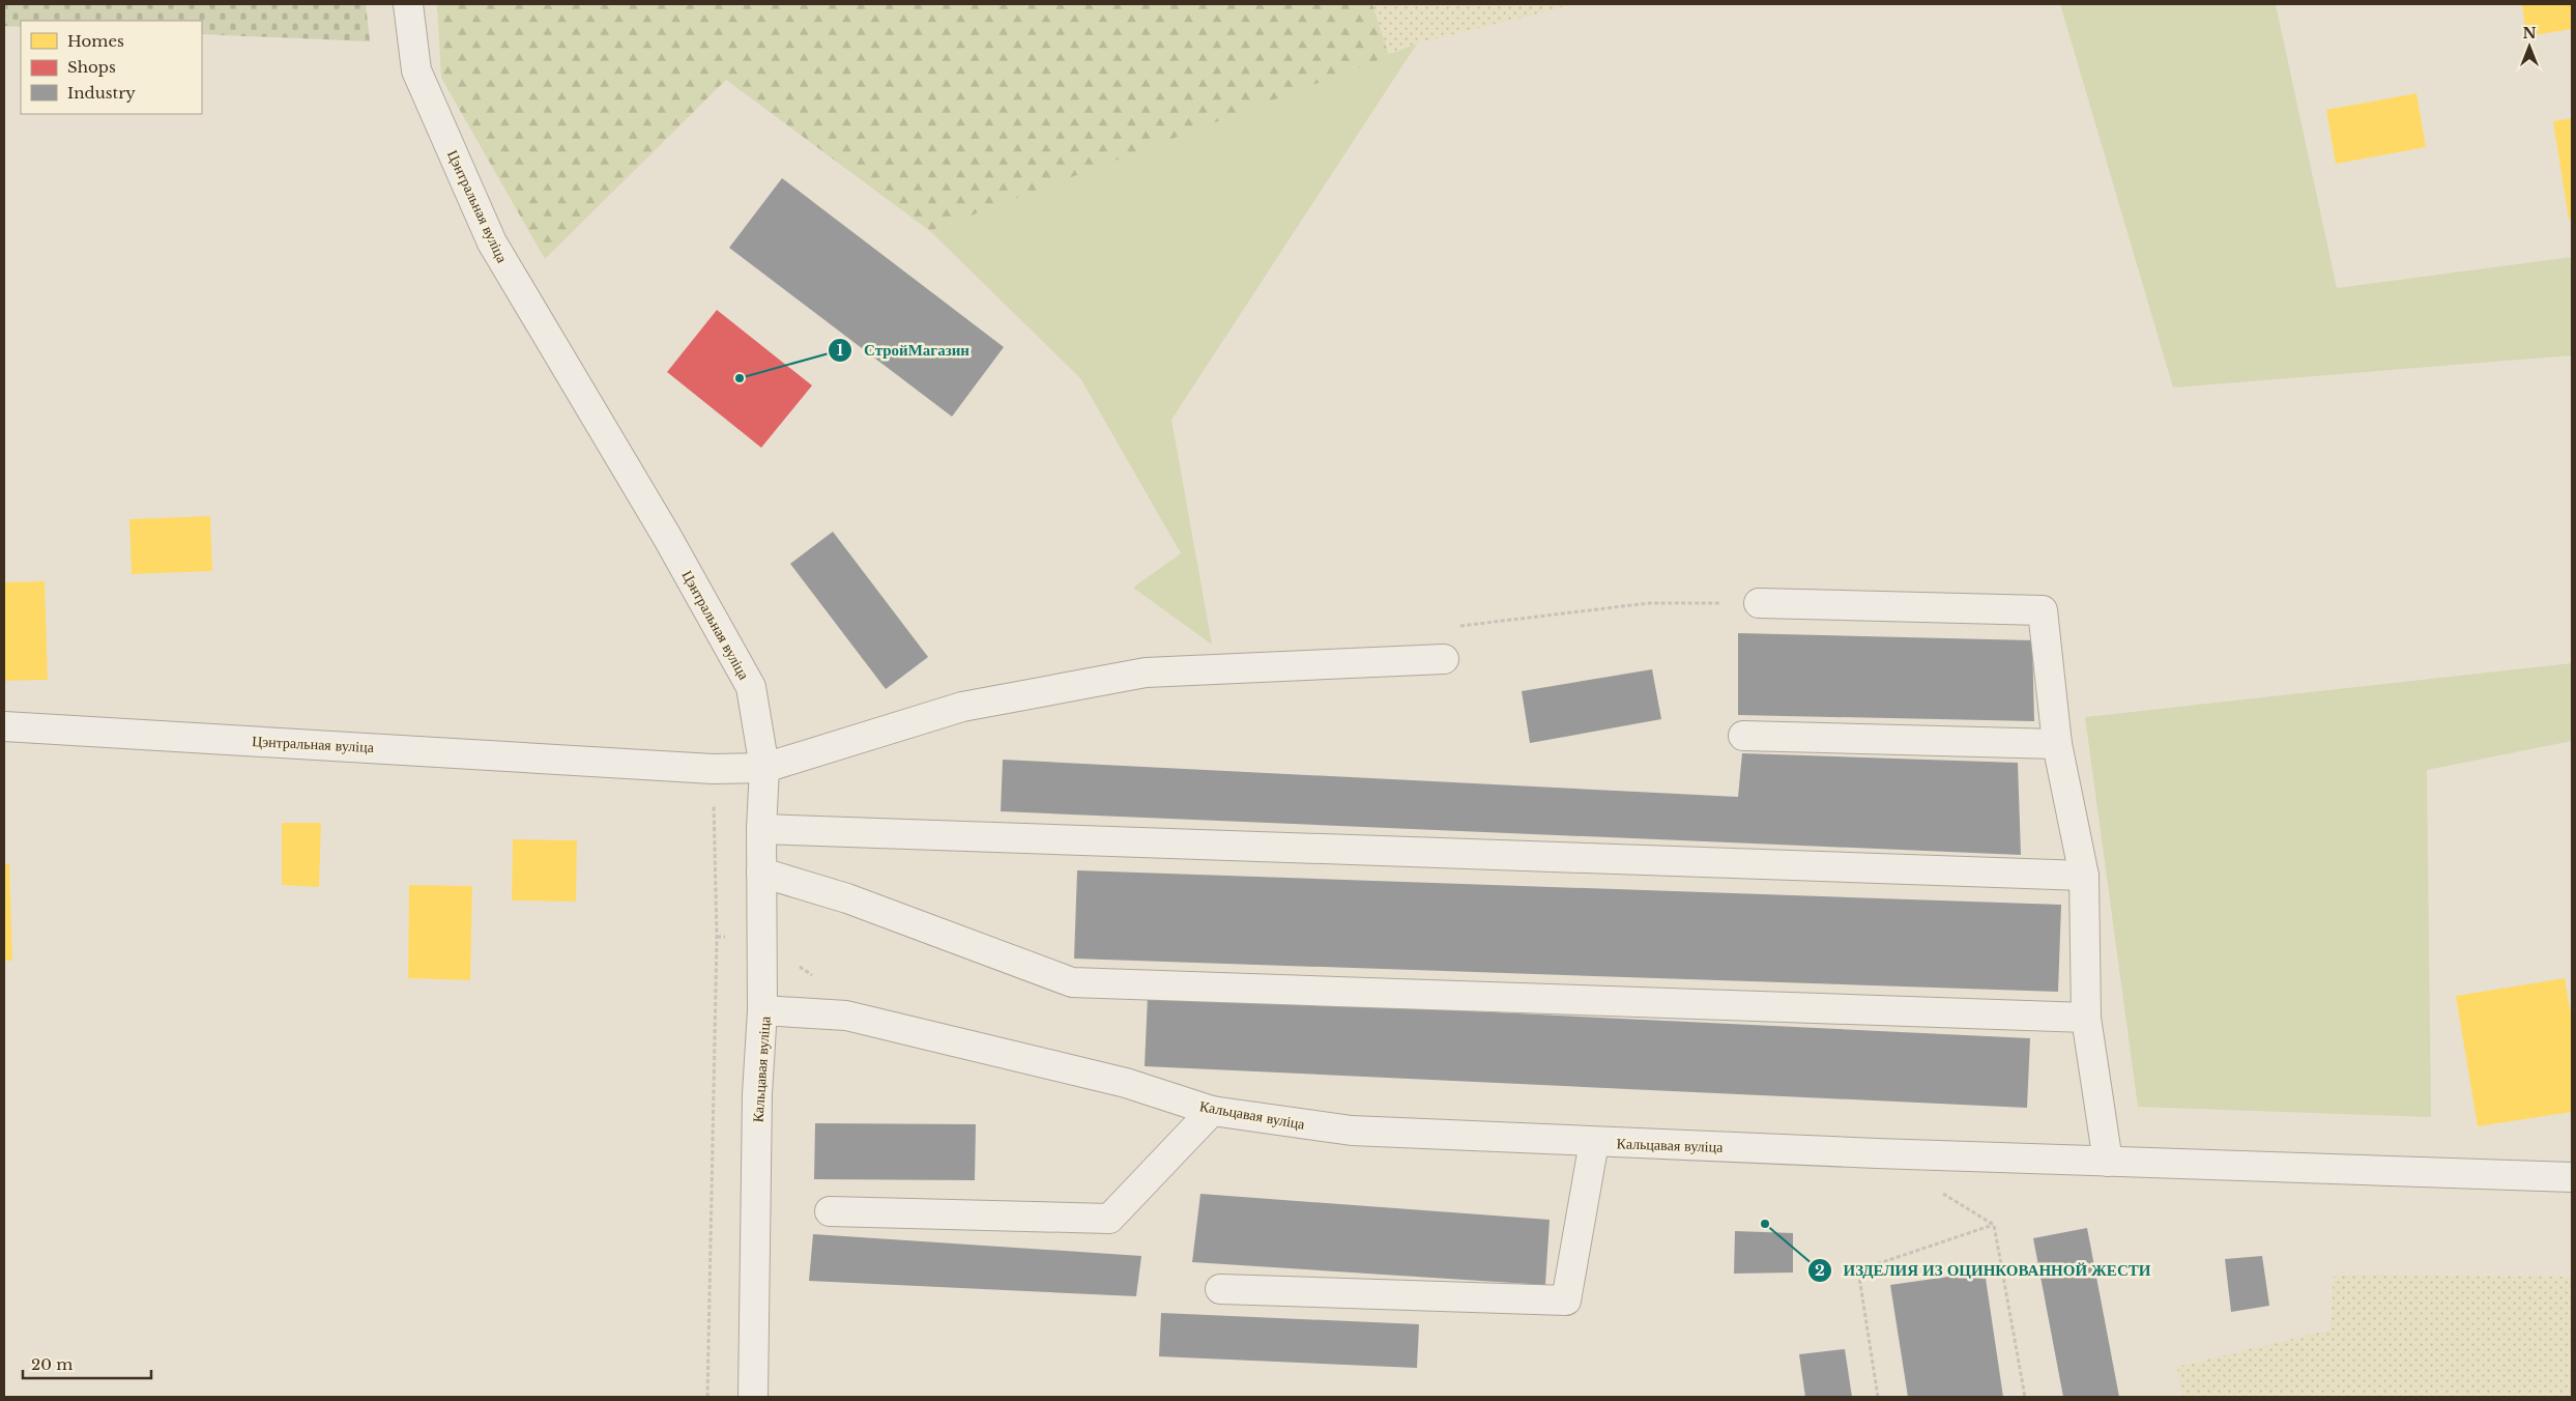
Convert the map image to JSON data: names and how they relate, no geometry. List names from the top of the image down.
{
  "streets": {
    "street": ["Цэнтральная вуліца", "Кальцавая вуліца"]
  },
  "places": ["СтройМагазин", "ИЗДЕЛИЯ ИЗ ОЦИНКОВАННОЙ ЖЕСТИ"],
  "legend": ["Homes", "Shops", "Industry"],
  "scale_bar": "20 m",
  "north": "top"
}
